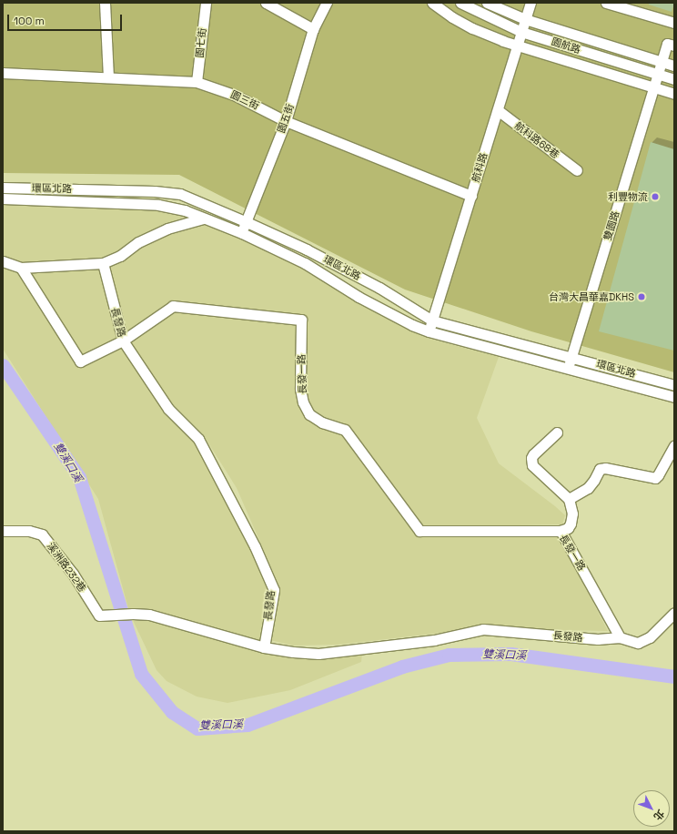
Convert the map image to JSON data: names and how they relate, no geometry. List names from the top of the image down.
{
  "streets": {
    "street": [
      "園七街",
      "園航路",
      "園三街",
      "園五街",
      "航科路68巷",
      "航科路",
      "環區北路",
      "雙園路",
      "長發路",
      "長發一路",
      "溪洲路232巷"
    ]
  },
  "crossings": [
    ["園七街", "園三街"],
    ["園航路", "航科路"],
    ["園航路", "雙園路"],
    ["園三街", "園五街"],
    ["園三街", "航科路"],
    ["園五街", "環區北路"],
    ["航科路68巷", "航科路"],
    ["航科路", "環區北路"],
    ["環區北路", "雙園路"],
    ["長發路", "長發一路"],
    ["長發路", "溪洲路232巷"]
  ],
  "water": ["雙溪口溪"],
  "places": ["利豐物流", "台灣大昌華嘉DKHS"],
  "scale_bar": "100 m",
  "north": "bottom right"
}
